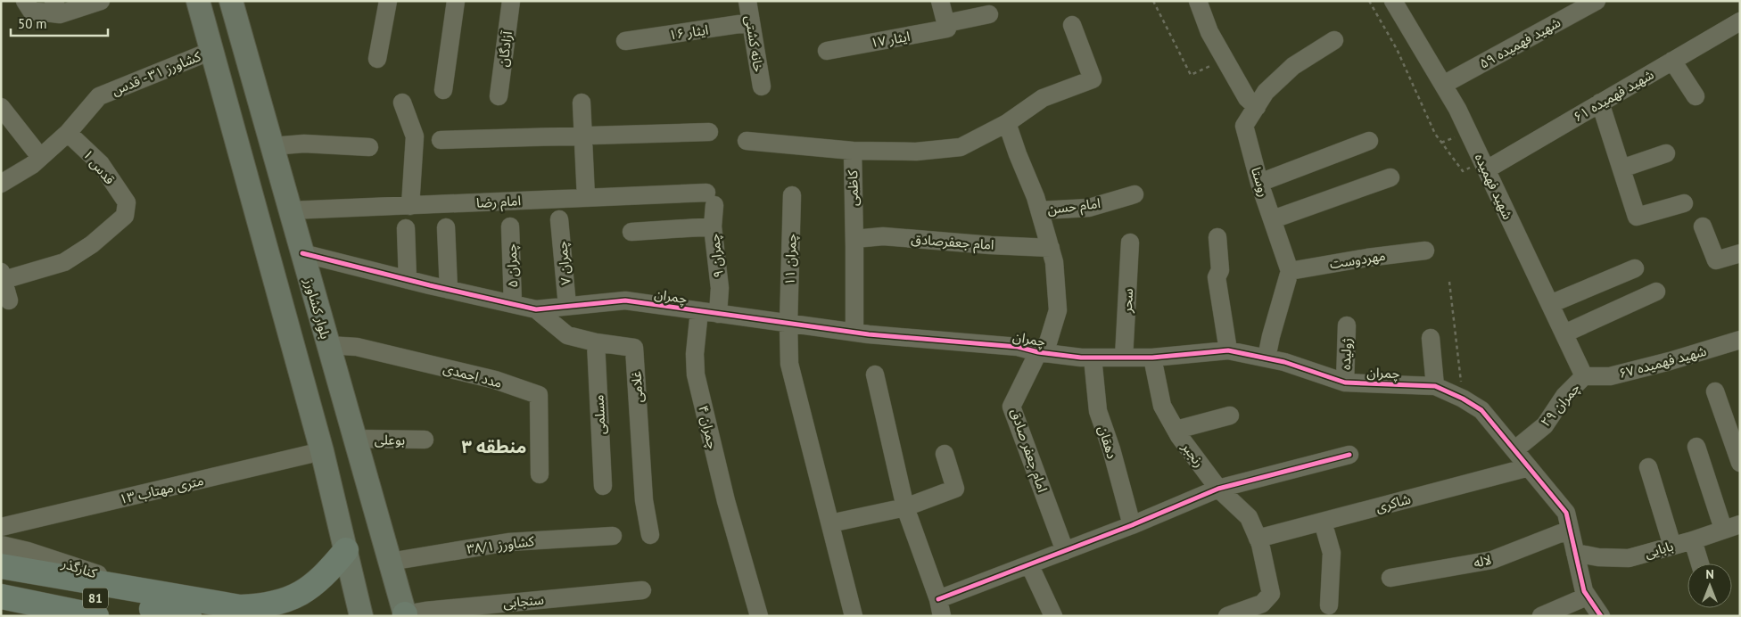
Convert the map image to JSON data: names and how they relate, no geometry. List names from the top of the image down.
{
  "streets": {
    "highway": ["81"],
    "main road": ["بلوار کشاورز"],
    "street": [
      "ایثار ۱۶",
      "ایثار ۱۷",
      "شهید فهمیده ۵۹",
      "خانه کشتی",
      "آزادگان",
      "کشاورز ۳۱ - قدس",
      "شهید فهمیده ۶۱",
      "قدس ۱",
      "روستا",
      "شهید فهمیده",
      "کاظمی",
      "امام رضا",
      "امام حسن",
      "امام جعفرصادق",
      "چمران ۹",
      "چمران ۱۱",
      "مهردوست",
      "چمران ۷",
      "چمران ۵",
      "چمران",
      "سحر",
      "ژولیده",
      "شهید فهمیده ۶۷",
      "مدد احمدی",
      "غلامی",
      "چمران ۲۹",
      "مسلمی",
      "چمران ۴",
      "بوعلی",
      "دهقان",
      "امام جعفر صادق",
      "رنجبر",
      "۱۳ متری مهتاب",
      "شاکری",
      "کشاورز ۳۸/۱",
      "بابایی",
      "لاله",
      "کنارگذر",
      "سنجابی"
    ]
  },
  "crossings": [
    ["ایثار ۱۶", "خانه کشتی"],
    ["شهید فهمیده ۵۹", "شهید فهمیده"],
    ["کشاورز ۳۱ - قدس", "قدس ۱"],
    ["شهید فهمیده ۶۱", "شهید فهمیده"],
    ["روستا", "مهردوست"],
    ["شهید فهمیده", "شهید فهمیده ۶۷"],
    ["شهید فهمیده", "چمران ۲۹"],
    ["کاظمی", "امام جعفرصادق"],
    ["کاظمی", "چمران"],
    ["امام رضا", "چمران ۹"],
    ["امام رضا", "بلوار کشاورز"],
    ["امام حسن", "امام جعفر صادق"],
    ["امام جعفرصادق", "امام جعفر صادق"],
    ["چمران ۹", "چمران"],
    ["چمران ۱۱", "چمران"],
    ["چمران ۷", "چمران"],
    ["چمران ۵", "چمران"],
    ["چمران", "سحر"],
    ["چمران", "بلوار کشاورز"],
    ["چمران", "ژولیده"],
    ["چمران", "غلامی"],
    ["چمران", "چمران ۲۹"],
    ["چمران", "چمران ۴"],
    ["چمران", "دهقان"],
    ["چمران", "امام جعفر صادق"],
    ["چمران", "رنجبر"],
    ["چمران", "شاکری"],
    ["چمران", "بابایی"],
    ["چمران", "لاله"],
    ["بلوار کشاورز", "مدد احمدی"],
    ["بلوار کشاورز", "بوعلی"],
    ["بلوار کشاورز", "کشاورز ۳۸/۱"],
    ["بلوار کشاورز", "سنجابی"],
    ["شهید فهمیده ۶۷", "چمران ۲۹"],
    ["غلامی", "مسلمی"],
    ["رنجبر", "شاکری"]
  ],
  "districts": ["منطقه ۳"],
  "scale_bar": "50 m",
  "north": "top"
}
